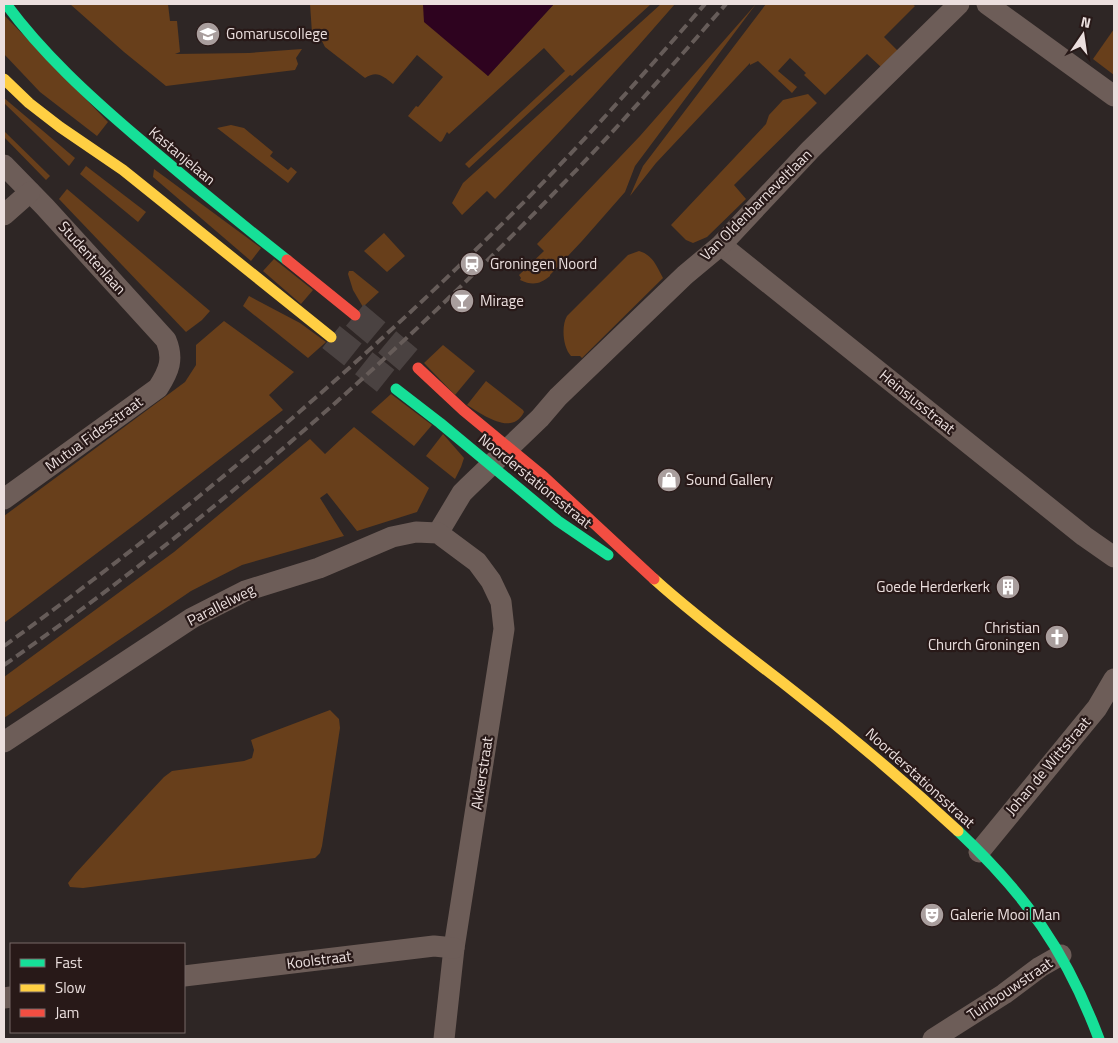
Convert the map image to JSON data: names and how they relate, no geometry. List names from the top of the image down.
{
  "streets": {
    "street": [
      "Kastanjelaan",
      "Van Oldenbarneveltlaan",
      "Studentenlaan",
      "Heinsiusstraat",
      "Mutua Fidesstraat",
      "Noorderstationsstraat",
      "Parallelweg",
      "Johan de Wittstraat",
      "Akkerstraat",
      "Koolstraat",
      "Tuinbouwstraat"
    ]
  },
  "crossings": [
    ["Van Oldenbarneveltlaan", "Heinsiusstraat"],
    ["Van Oldenbarneveltlaan", "Noorderstationsstraat"],
    ["Studentenlaan", "Mutua Fidesstraat"],
    ["Noorderstationsstraat", "Johan de Wittstraat"],
    ["Noorderstationsstraat", "Tuinbouwstraat"],
    ["Parallelweg", "Akkerstraat"],
    ["Akkerstraat", "Koolstraat"]
  ],
  "places": {
    "school or university": ["Gomaruscollege"],
    "station": ["Groningen Noord"],
    "bar": ["Mirage"],
    "shop": ["Sound Gallery"],
    "building": ["Goede Herderkerk"],
    "church": ["Christian Church Groningen"],
    "theatre": ["Galerie Mooi Man"]
  },
  "legend": ["Fast", "Slow", "Jam"],
  "north": "top"
}
